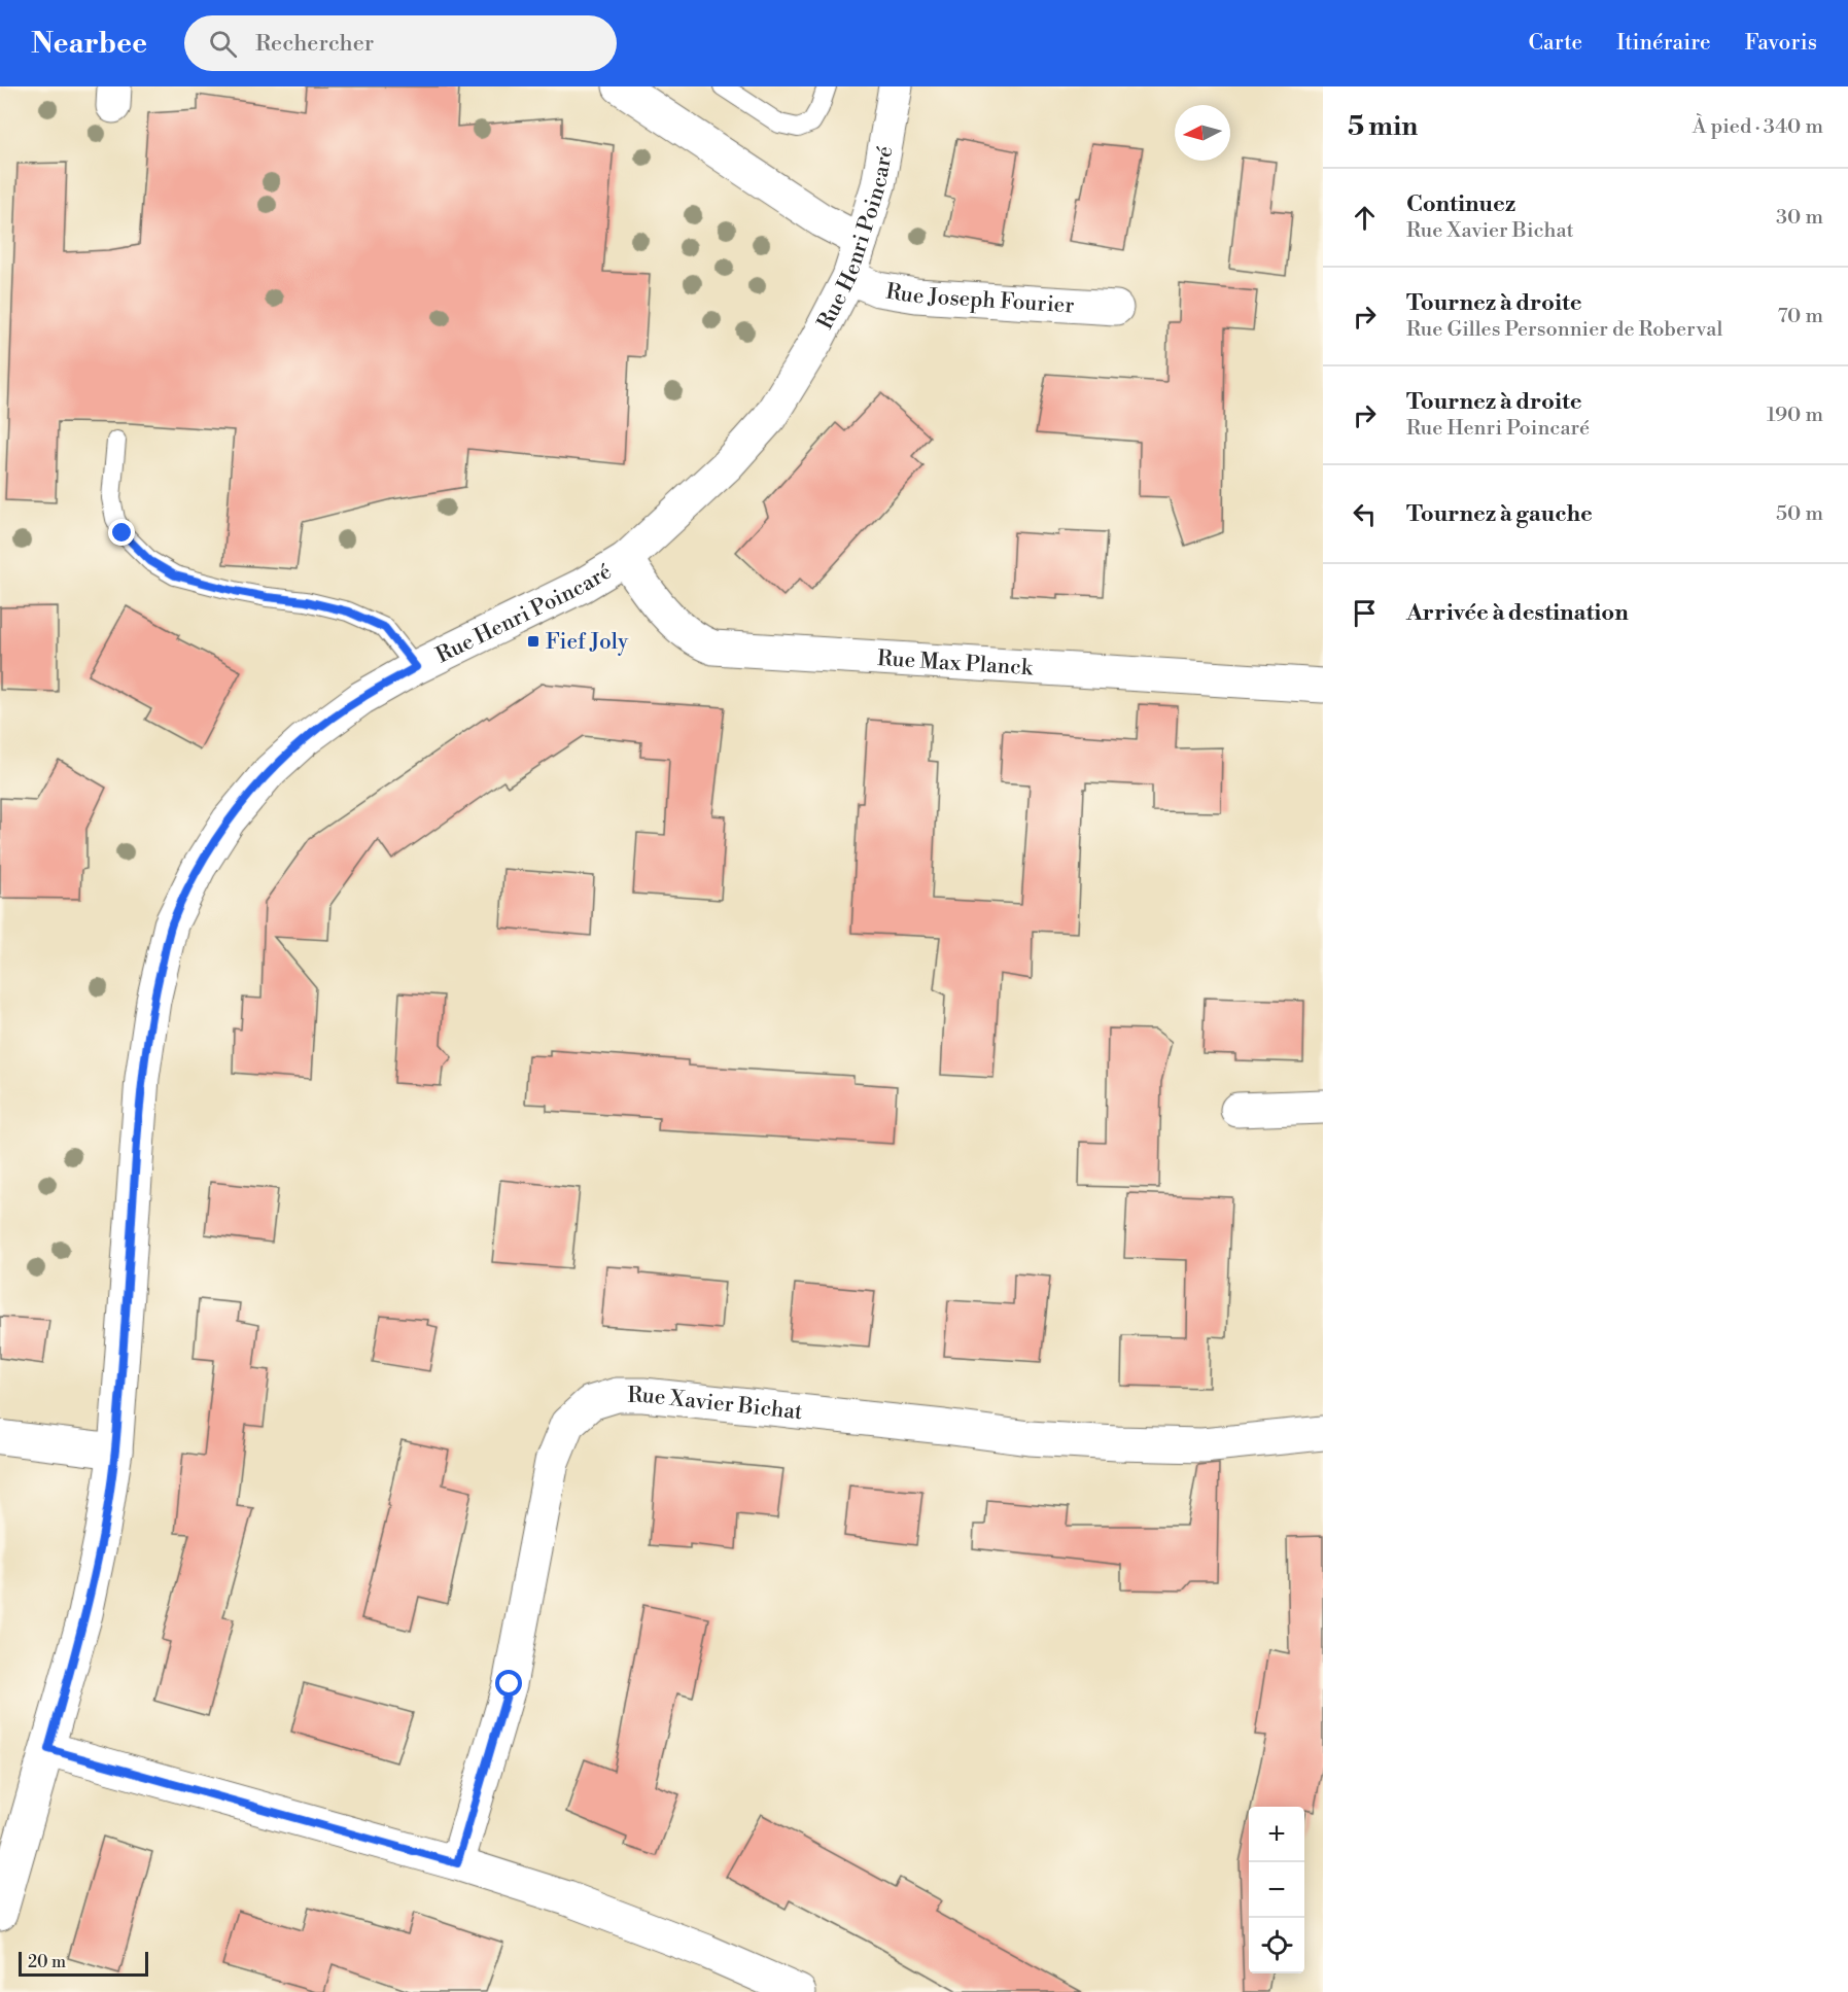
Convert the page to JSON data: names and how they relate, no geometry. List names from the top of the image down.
{
  "streets": {
    "street": [
      "Rue Henri Poincaré",
      "Rue Joseph Fourier",
      "Rue Max Planck",
      "Rue Xavier Bichat"
    ]
  },
  "crossings": [
    ["Rue Henri Poincaré", "Rue Joseph Fourier"],
    ["Rue Henri Poincaré", "Rue Max Planck"]
  ],
  "places": {
    "transit": ["Fief Joly"]
  },
  "scale_bar": "20 m",
  "north": "left",
  "page": {
    "header": "Nearbee",
    "search": "Rechercher",
    "nav": ["Carte", "Itinéraire", "Favoris"],
    "heading": ["5 min", "À pied · 340 m"],
    "list": [
      ["Continuez", "Rue Xavier Bichat", "30 m"],
      ["Tournez à droite", "Rue Gilles Personnier de Roberval", "70 m"],
      ["Tournez à droite", "Rue Henri Poincaré", "190 m"],
      ["Tournez à gauche", "50 m"],
      "Arrivée à destination"
    ],
    "map_buttons": ["+", "−"],
    "scale": "20 m"
  }
}
